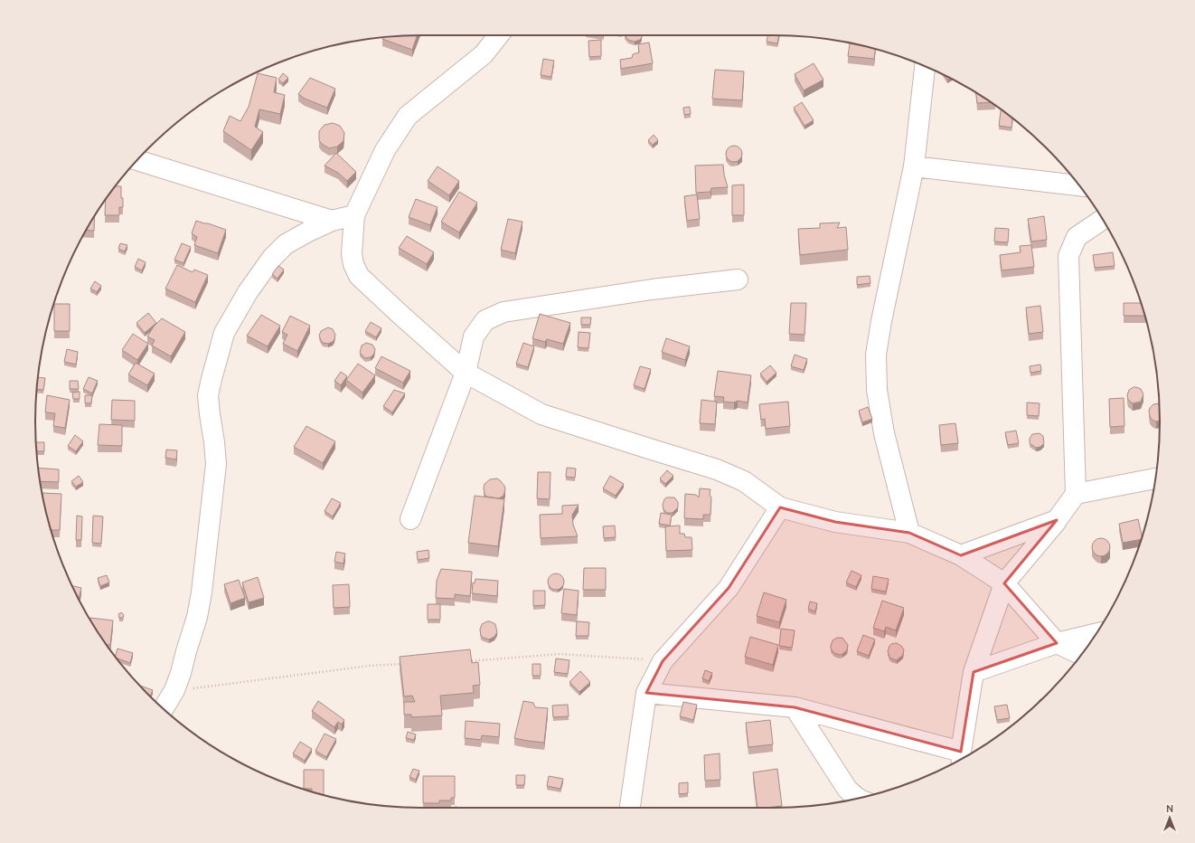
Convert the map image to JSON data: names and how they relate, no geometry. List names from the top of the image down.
{
  "north": "top"
}
